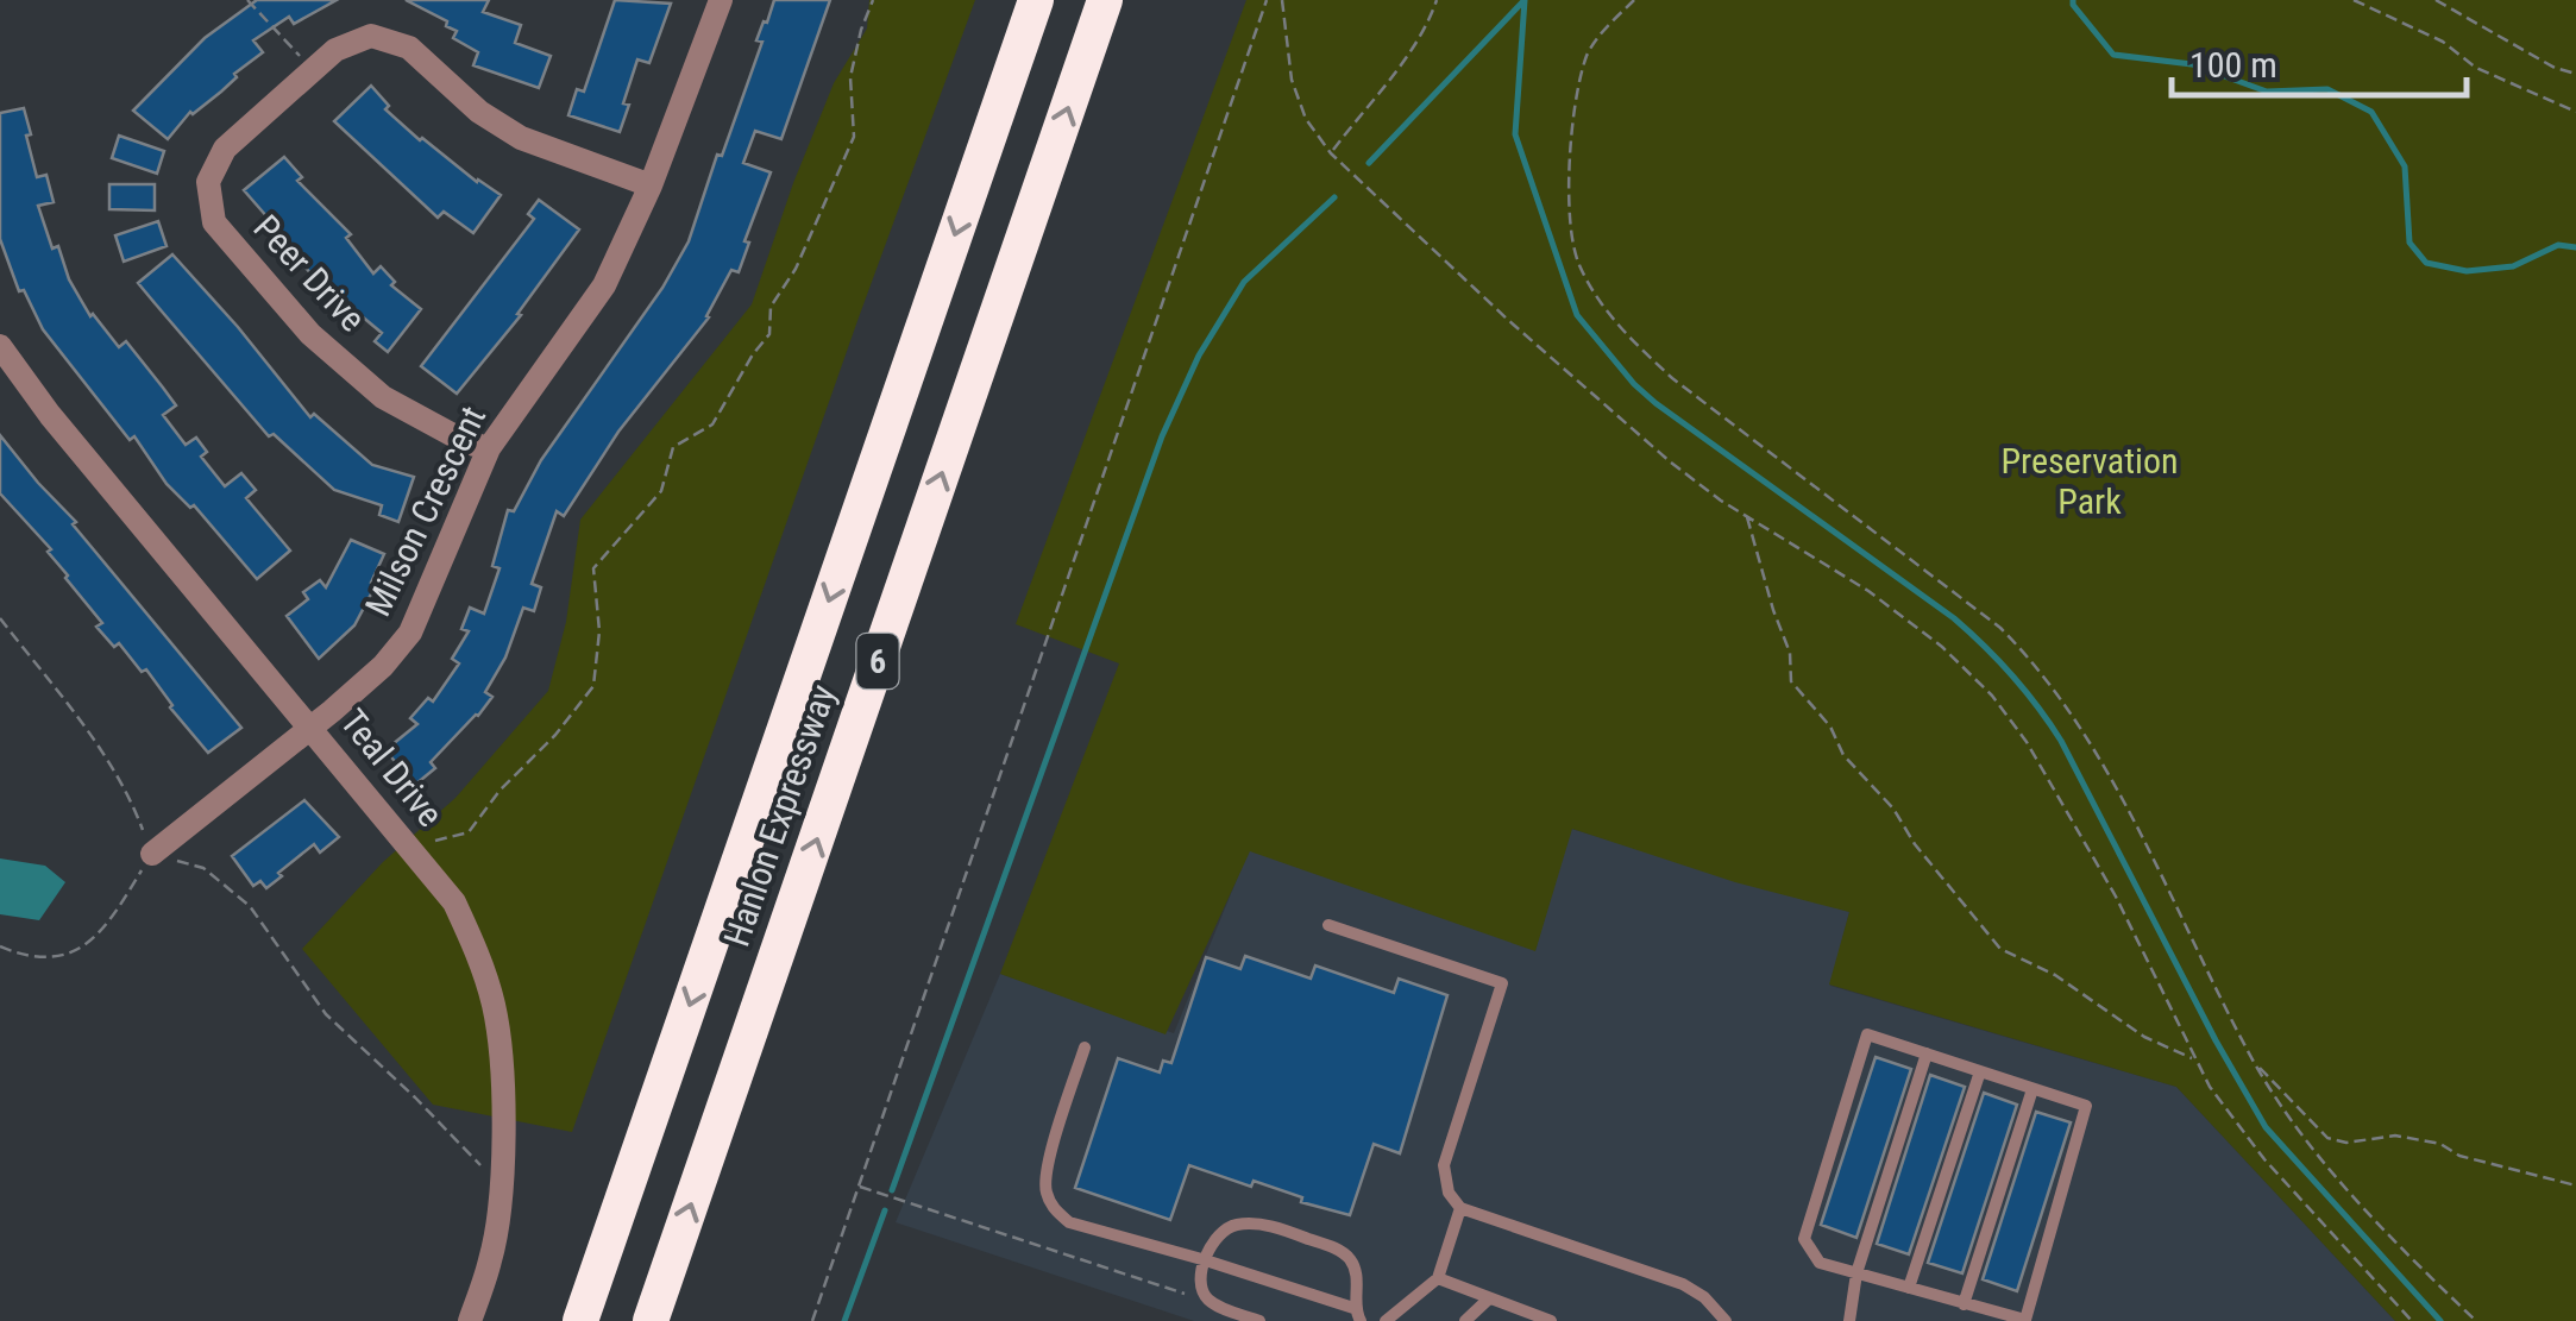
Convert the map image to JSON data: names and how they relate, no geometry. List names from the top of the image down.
{
  "streets": {
    "highway": ["6", "Hanlon Expressway"],
    "street": ["Peer Drive", "Milson Crescent", "Teal Drive"]
  },
  "crossings": [
    ["Peer Drive", "Milson Crescent"],
    ["Milson Crescent", "Teal Drive"]
  ],
  "parks": ["Preservation Park"],
  "scale_bar": "100 m"
}
